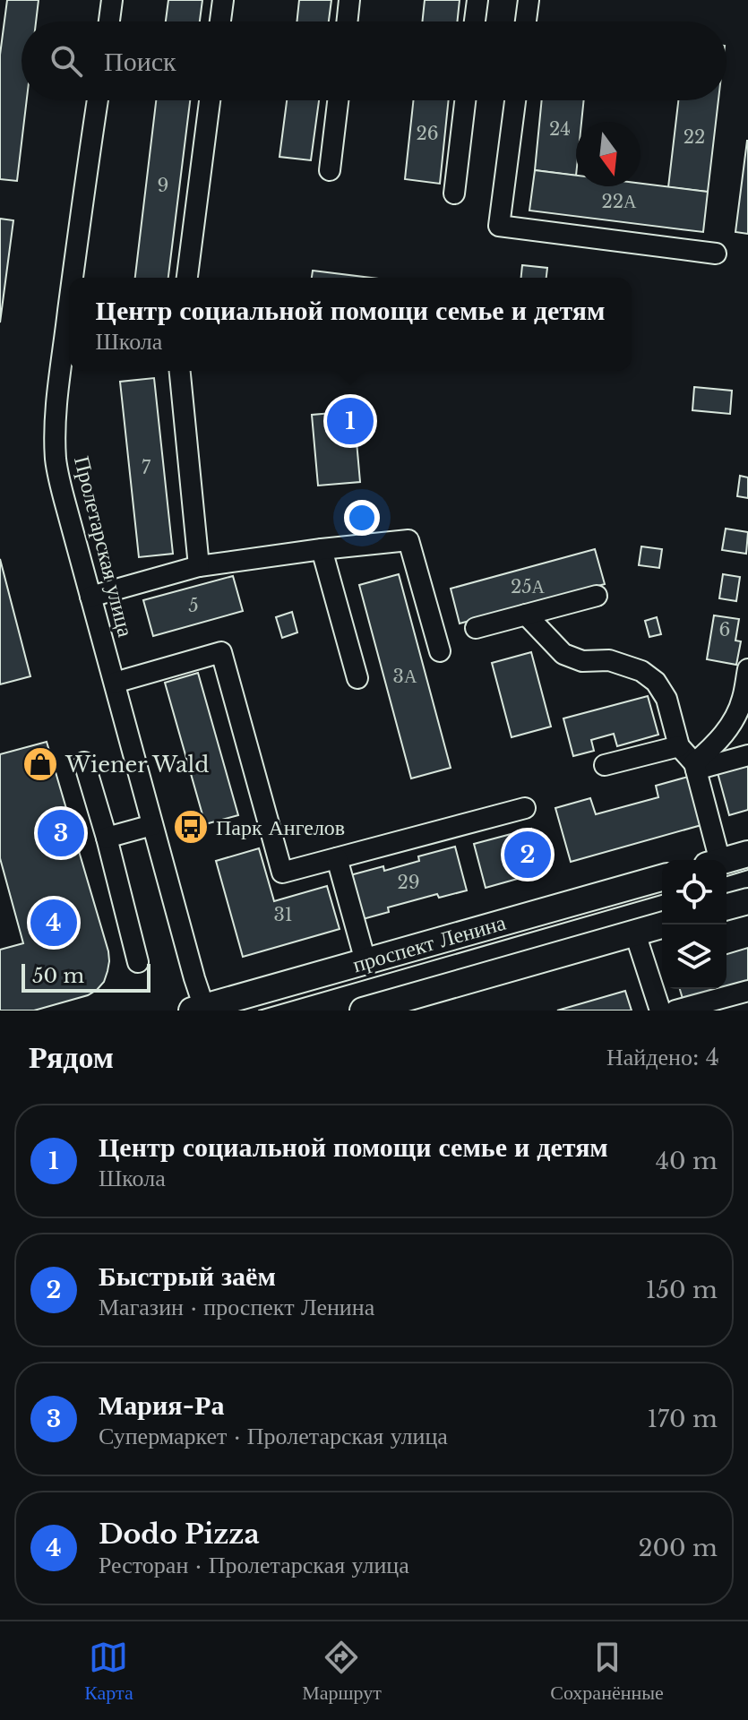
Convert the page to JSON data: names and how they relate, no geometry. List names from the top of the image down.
{
  "streets": {
    "main road": ["проспект Ленина"],
    "street": ["Пролетарская улица"]
  },
  "crossings": [
    ["Пролетарская улица", "проспект Ленина"]
  ],
  "places": {
    "shop": ["Wiener Wald"],
    "bus stop": ["Парк Ангелов"]
  },
  "house_numbers": [
    "24",
    "26",
    "22",
    "9",
    "22А",
    "7",
    "25А",
    "5",
    "6",
    "3А",
    "29",
    "31"
  ],
  "scale_bar": "50 m",
  "north": "bottom",
  "page": {
    "search": "Поиск",
    "popup": ["Центр социальной помощи семье и детям", "Школа"],
    "pins": [
      "1",
      "3",
      "2",
      "4"
    ],
    "scale": "50 m",
    "heading": ["Рядом", "Найдено: 4"],
    "list": [
      {
        "mark": "1",
        "name": "Центр социальной помощи семье и детям",
        "note": "Школа",
        "value": "40 m"
      },
      {
        "mark": "2",
        "name": "Быстрый заём",
        "note": "Магазин · проспект Ленина",
        "value": "150 m"
      },
      {
        "mark": "3",
        "name": "Мария-Ра",
        "note": "Супермаркет · Пролетарская улица",
        "value": "170 m"
      },
      {
        "mark": "4",
        "name": "Dodo Pizza",
        "note": "Ресторан · Пролетарская улица",
        "value": "200 m"
      }
    ],
    "nav": ["Карта", "Маршрут", "Сохранённые"]
  }
}
